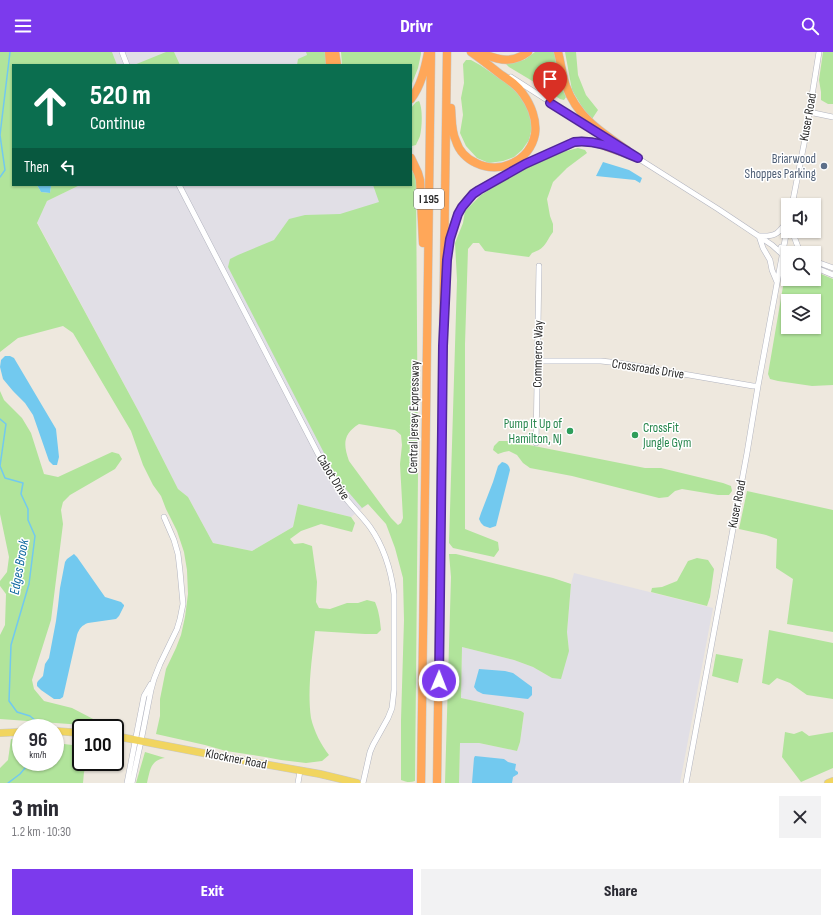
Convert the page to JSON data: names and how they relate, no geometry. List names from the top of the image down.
{
  "streets": {
    "highway": ["I 195", "Central Jersey Expressway"],
    "main road": ["Klockner Road"],
    "street": [
      "Kuser Road",
      "Commerce Way",
      "Crossroads Drive",
      "Cabot Drive"
    ]
  },
  "crossings": [
    ["Kuser Road", "Crossroads Drive"],
    ["Commerce Way", "Crossroads Drive"]
  ],
  "water": ["Edges Brook"],
  "places": ["Briarwood Shoppes Parking", "Pump It Up of Hamilton, NJ", "CrossFit Jungle Gym"],
  "page": {
    "header": "Drivr",
    "turn": ["520 m", "Continue"],
    "then": "Then",
    "speed": "96 km/h",
    "limit": "100",
    "heading": ["3 min", "1.2 km · 10:30"],
    "buttons": ["Exit", "Share"]
  }
}
